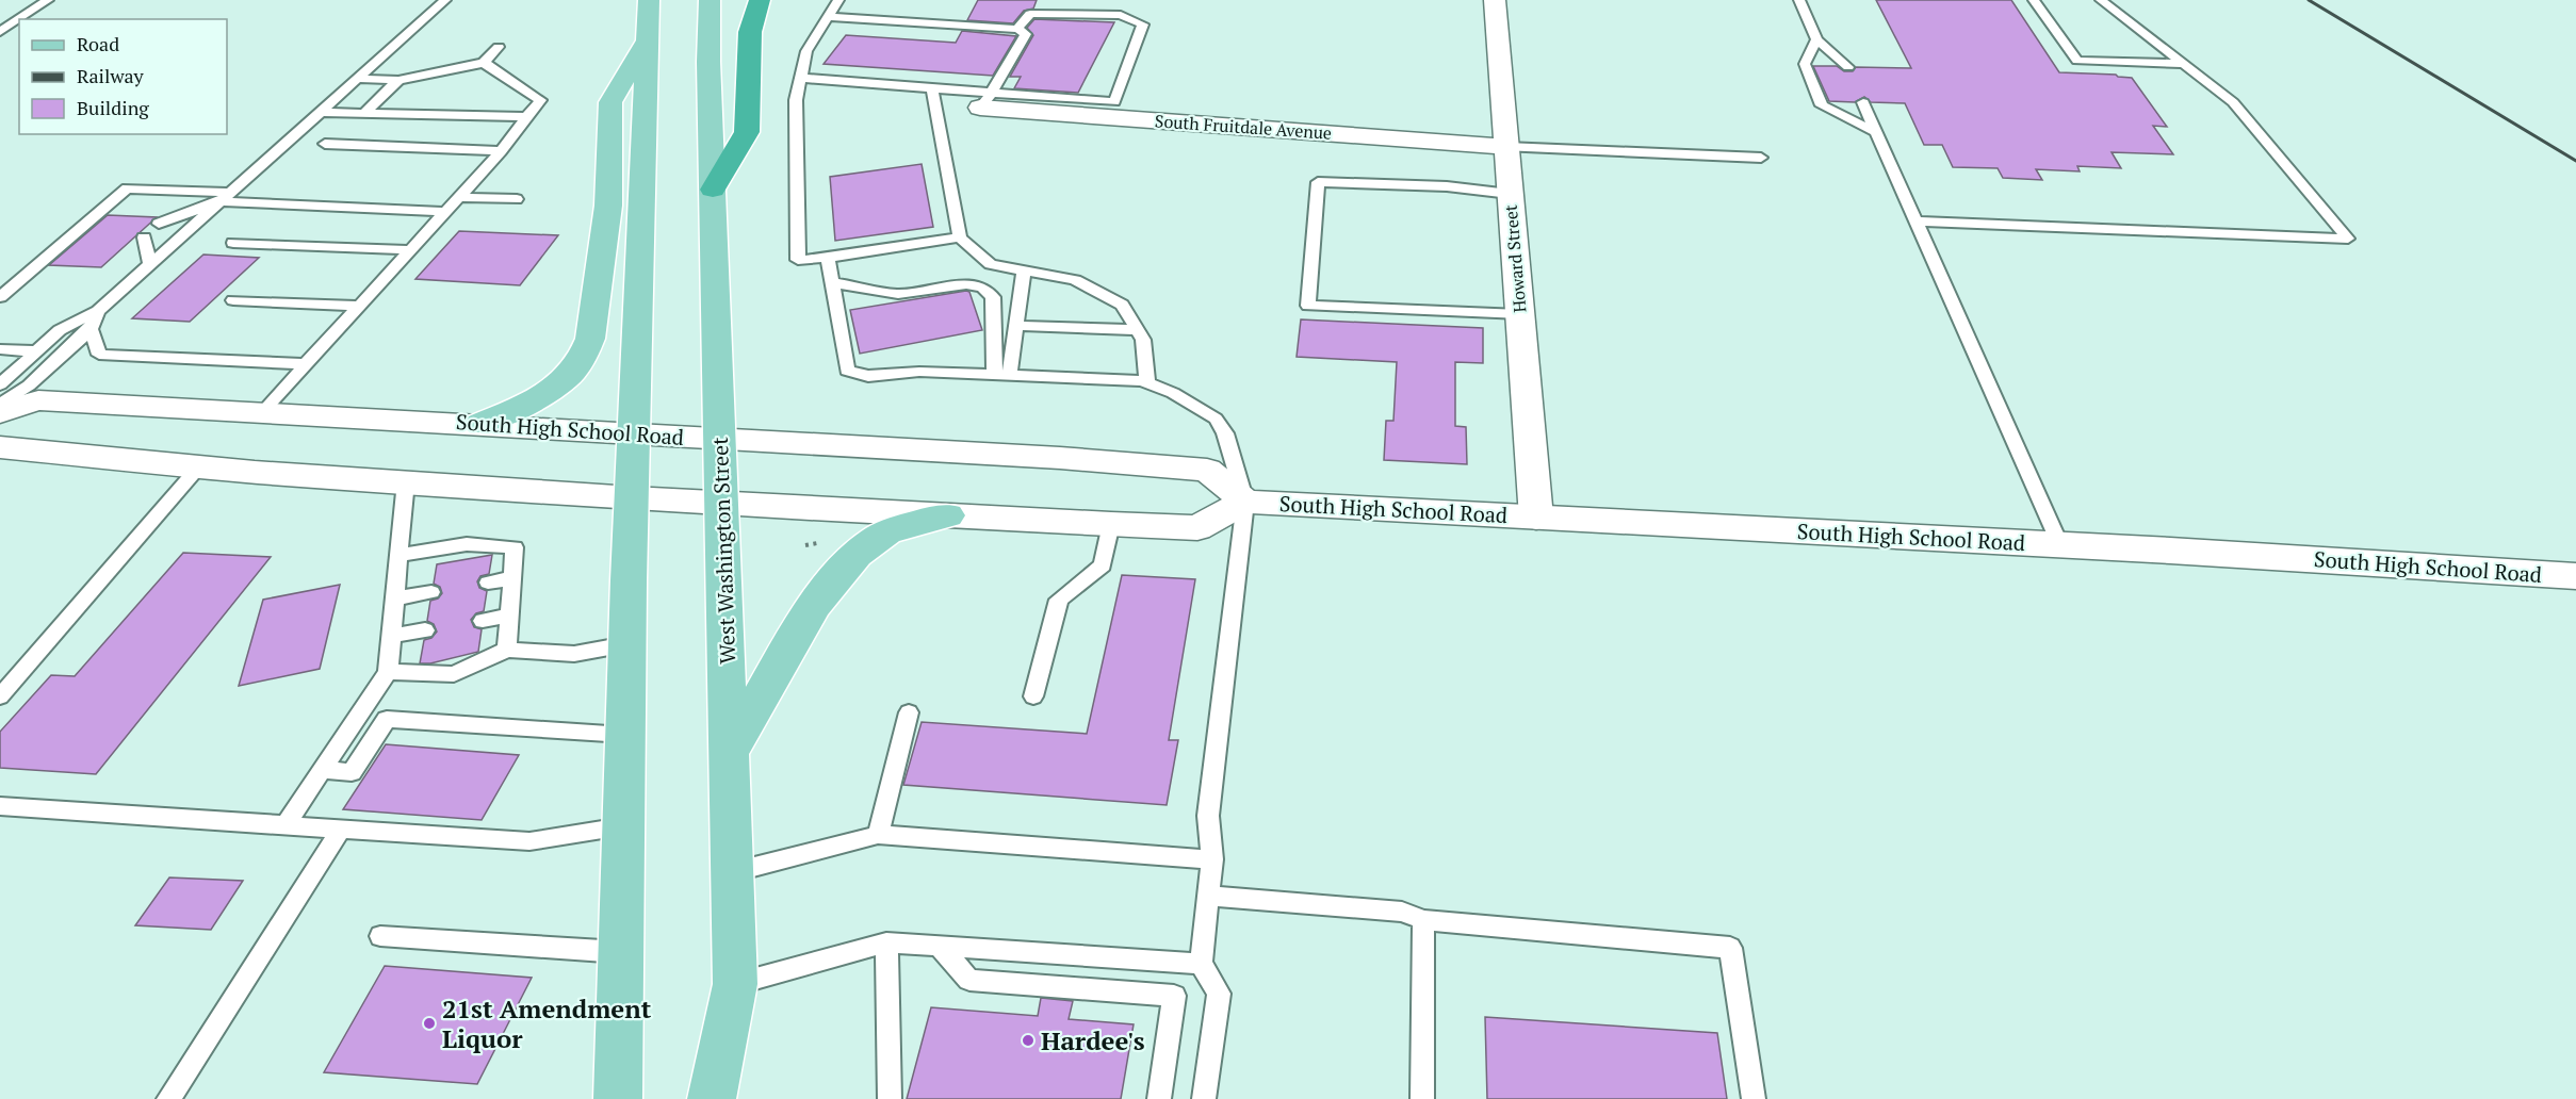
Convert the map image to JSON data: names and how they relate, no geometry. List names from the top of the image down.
{
  "streets": {
    "main road": ["West Washington Street"],
    "street": ["South Fruitdale Avenue", "Howard Street", "South High School Road"]
  },
  "crossings": [
    ["South Fruitdale Avenue", "Howard Street"],
    ["Howard Street", "South High School Road"],
    ["South High School Road", "West Washington Street"]
  ],
  "places": ["21st Amendment Liquor", "Hardee's"],
  "legend": ["Road", "Railway", "Building"]
}
